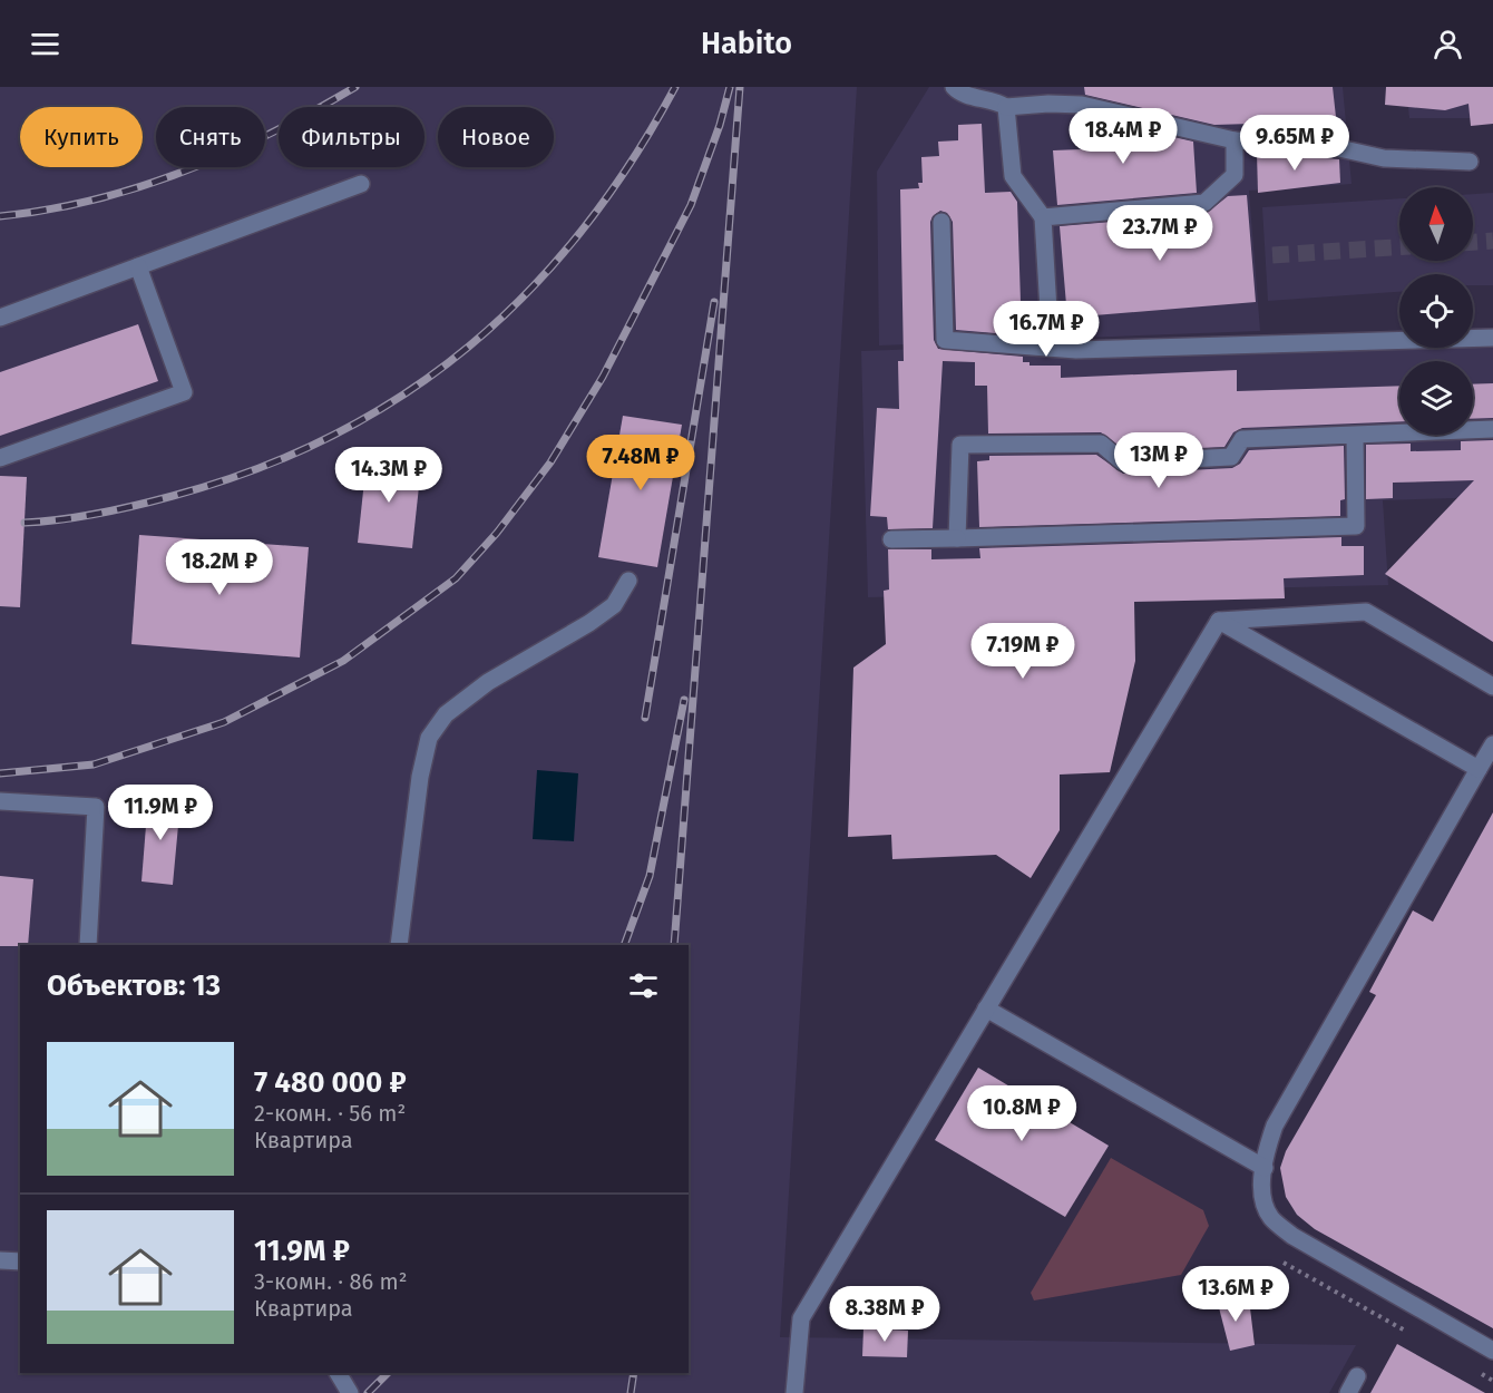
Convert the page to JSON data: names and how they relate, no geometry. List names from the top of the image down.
{
  "north": "top",
  "page": {
    "header": "Habito",
    "chip": [
      "Купить",
      "Снять",
      "Фильтры",
      "Новое"
    ],
    "price": [
      "18.4M ₽",
      "9.65M ₽",
      "23.7M ₽",
      "16.7M ₽",
      "13M ₽",
      "7.48M ₽",
      "14.3M ₽",
      "18.2M ₽",
      "7.19M ₽",
      "11.9M ₽",
      "10.8M ₽",
      "13.6M ₽",
      "8.38M ₽"
    ],
    "heading": "Объектов: 13",
    "list": [
      {
        "name": "7 480 000 ₽",
        "note": "2-комн. · 56 m² · Квартира"
      },
      {
        "name": "11.9M ₽",
        "note": "3-комн. · 86 m² · Квартира"
      }
    ]
  }
}
